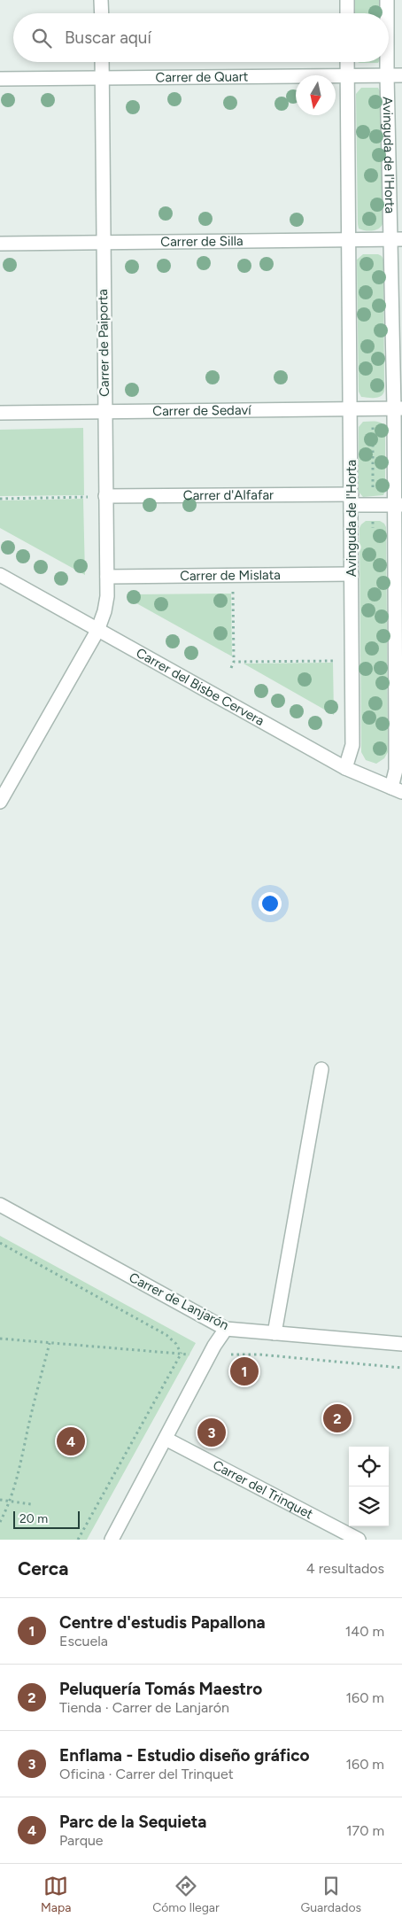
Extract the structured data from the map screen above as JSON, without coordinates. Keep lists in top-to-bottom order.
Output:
{
  "streets": {
    "street": [
      "Carrer de Quart",
      "Avinguda de l'Horta",
      "Carrer de Silla",
      "Carrer de Paiporta",
      "Carrer de Sedaví",
      "Carrer d'Alfafar",
      "Carrer de Mislata",
      "Carrer del Bisbe Cervera",
      "Carrer de Lanjarón",
      "Carrer del Trinquet"
    ]
  },
  "crossings": [
    ["Carrer de Quart", "Avinguda de l'Horta"],
    ["Carrer de Quart", "Carrer de Paiporta"],
    ["Avinguda de l'Horta", "Carrer de Silla"],
    ["Avinguda de l'Horta", "Carrer de Sedaví"],
    ["Avinguda de l'Horta", "Carrer d'Alfafar"],
    ["Avinguda de l'Horta", "Carrer de Mislata"],
    ["Avinguda de l'Horta", "Carrer del Bisbe Cervera"],
    ["Carrer de Silla", "Carrer de Paiporta"],
    ["Carrer de Paiporta", "Carrer de Sedaví"],
    ["Carrer de Paiporta", "Carrer d'Alfafar"],
    ["Carrer de Paiporta", "Carrer de Mislata"],
    ["Carrer de Paiporta", "Carrer del Bisbe Cervera"]
  ],
  "scale_bar": "20 m",
  "north": "bottom",
  "page": {
    "search": "Buscar aquí",
    "pins": [
      "1",
      "2",
      "3",
      "4"
    ],
    "scale": "20 m",
    "heading": ["Cerca", "4 resultados"],
    "list": [
      {
        "mark": "1",
        "name": "Centre d'estudis Papallona",
        "note": "Escuela",
        "value": "140 m"
      },
      {
        "mark": "2",
        "name": "Peluquería Tomás Maestro",
        "note": "Tienda · Carrer de Lanjarón",
        "value": "160 m"
      },
      {
        "mark": "3",
        "name": "Enflama - Estudio diseño gráfico",
        "note": "Oficina · Carrer del Trinquet",
        "value": "160 m"
      },
      {
        "mark": "4",
        "name": "Parc de la Sequieta",
        "note": "Parque",
        "value": "170 m"
      }
    ],
    "nav": ["Mapa", "Cómo llegar", "Guardados"]
  }
}
